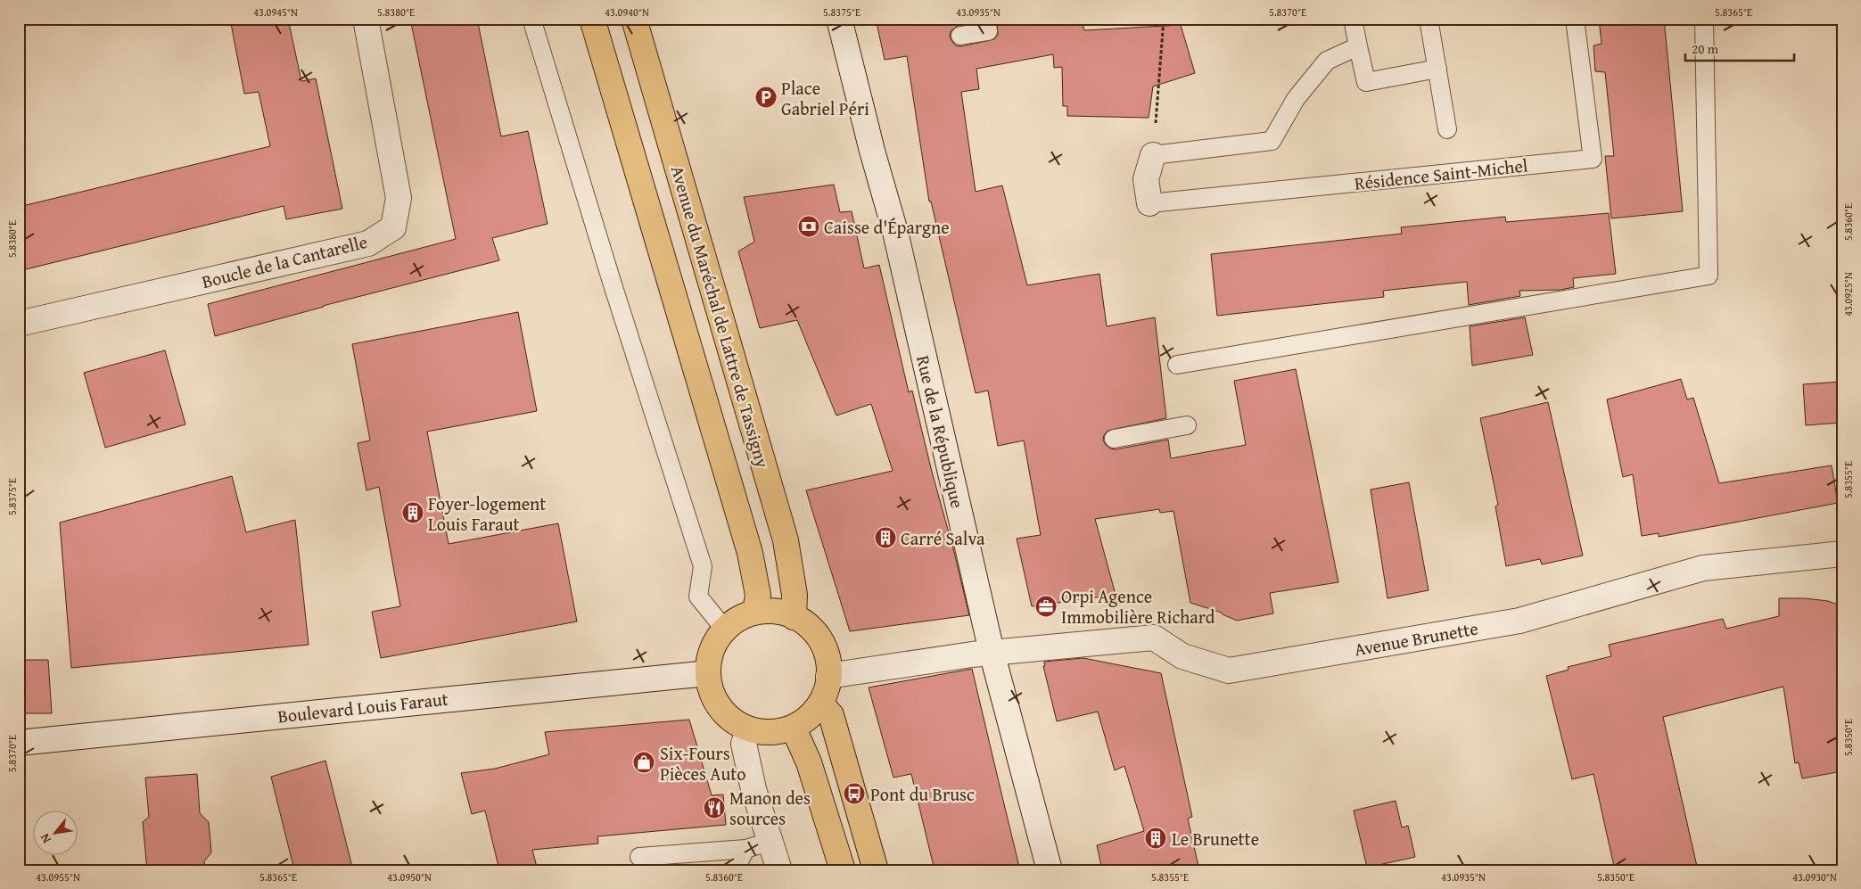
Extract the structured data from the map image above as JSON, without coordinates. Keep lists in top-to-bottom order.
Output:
{
  "streets": {
    "main road": ["Avenue du Maréchal de Lattre de Tassigny"],
    "street": [
      "Boucle de la Cantarelle",
      "Rue de la République",
      "Avenue Brunette",
      "Boulevard Louis Faraut"
    ],
    "lane": ["Résidence Saint-Michel"]
  },
  "crossings": [
    ["Avenue du Maréchal de Lattre de Tassigny", "Avenue Brunette"],
    ["Avenue du Maréchal de Lattre de Tassigny", "Boulevard Louis Faraut"],
    ["Rue de la République", "Avenue Brunette"],
    ["Avenue Brunette", "Boulevard Louis Faraut"]
  ],
  "places": {
    "parking": ["Place Gabriel Péri"],
    "bank": ["Caisse d'Épargne"],
    "building": ["Foyer-logement Louis Faraut", "Carré Salva", "Le Brunette"],
    "office": ["Orpi Agence Immobilière Richard"],
    "shop": ["Six-Fours Pièces Auto"],
    "bus stop": ["Pont du Brusc"],
    "restaurant": ["Manon des sources"]
  },
  "scale_bar": "20 m",
  "north": "bottom left",
  "coordinates": [
    "43.0945°N",
    "5.8380°E",
    "43.0940°N",
    "5.8375°E",
    "43.0935°N",
    "5.8370°E",
    "5.8365°E",
    "5.8360°E",
    "43.0925°N",
    "5.8355°E",
    "5.8350°E",
    "43.0955°N",
    "43.0950°N",
    "43.0930°N"
  ]
}
